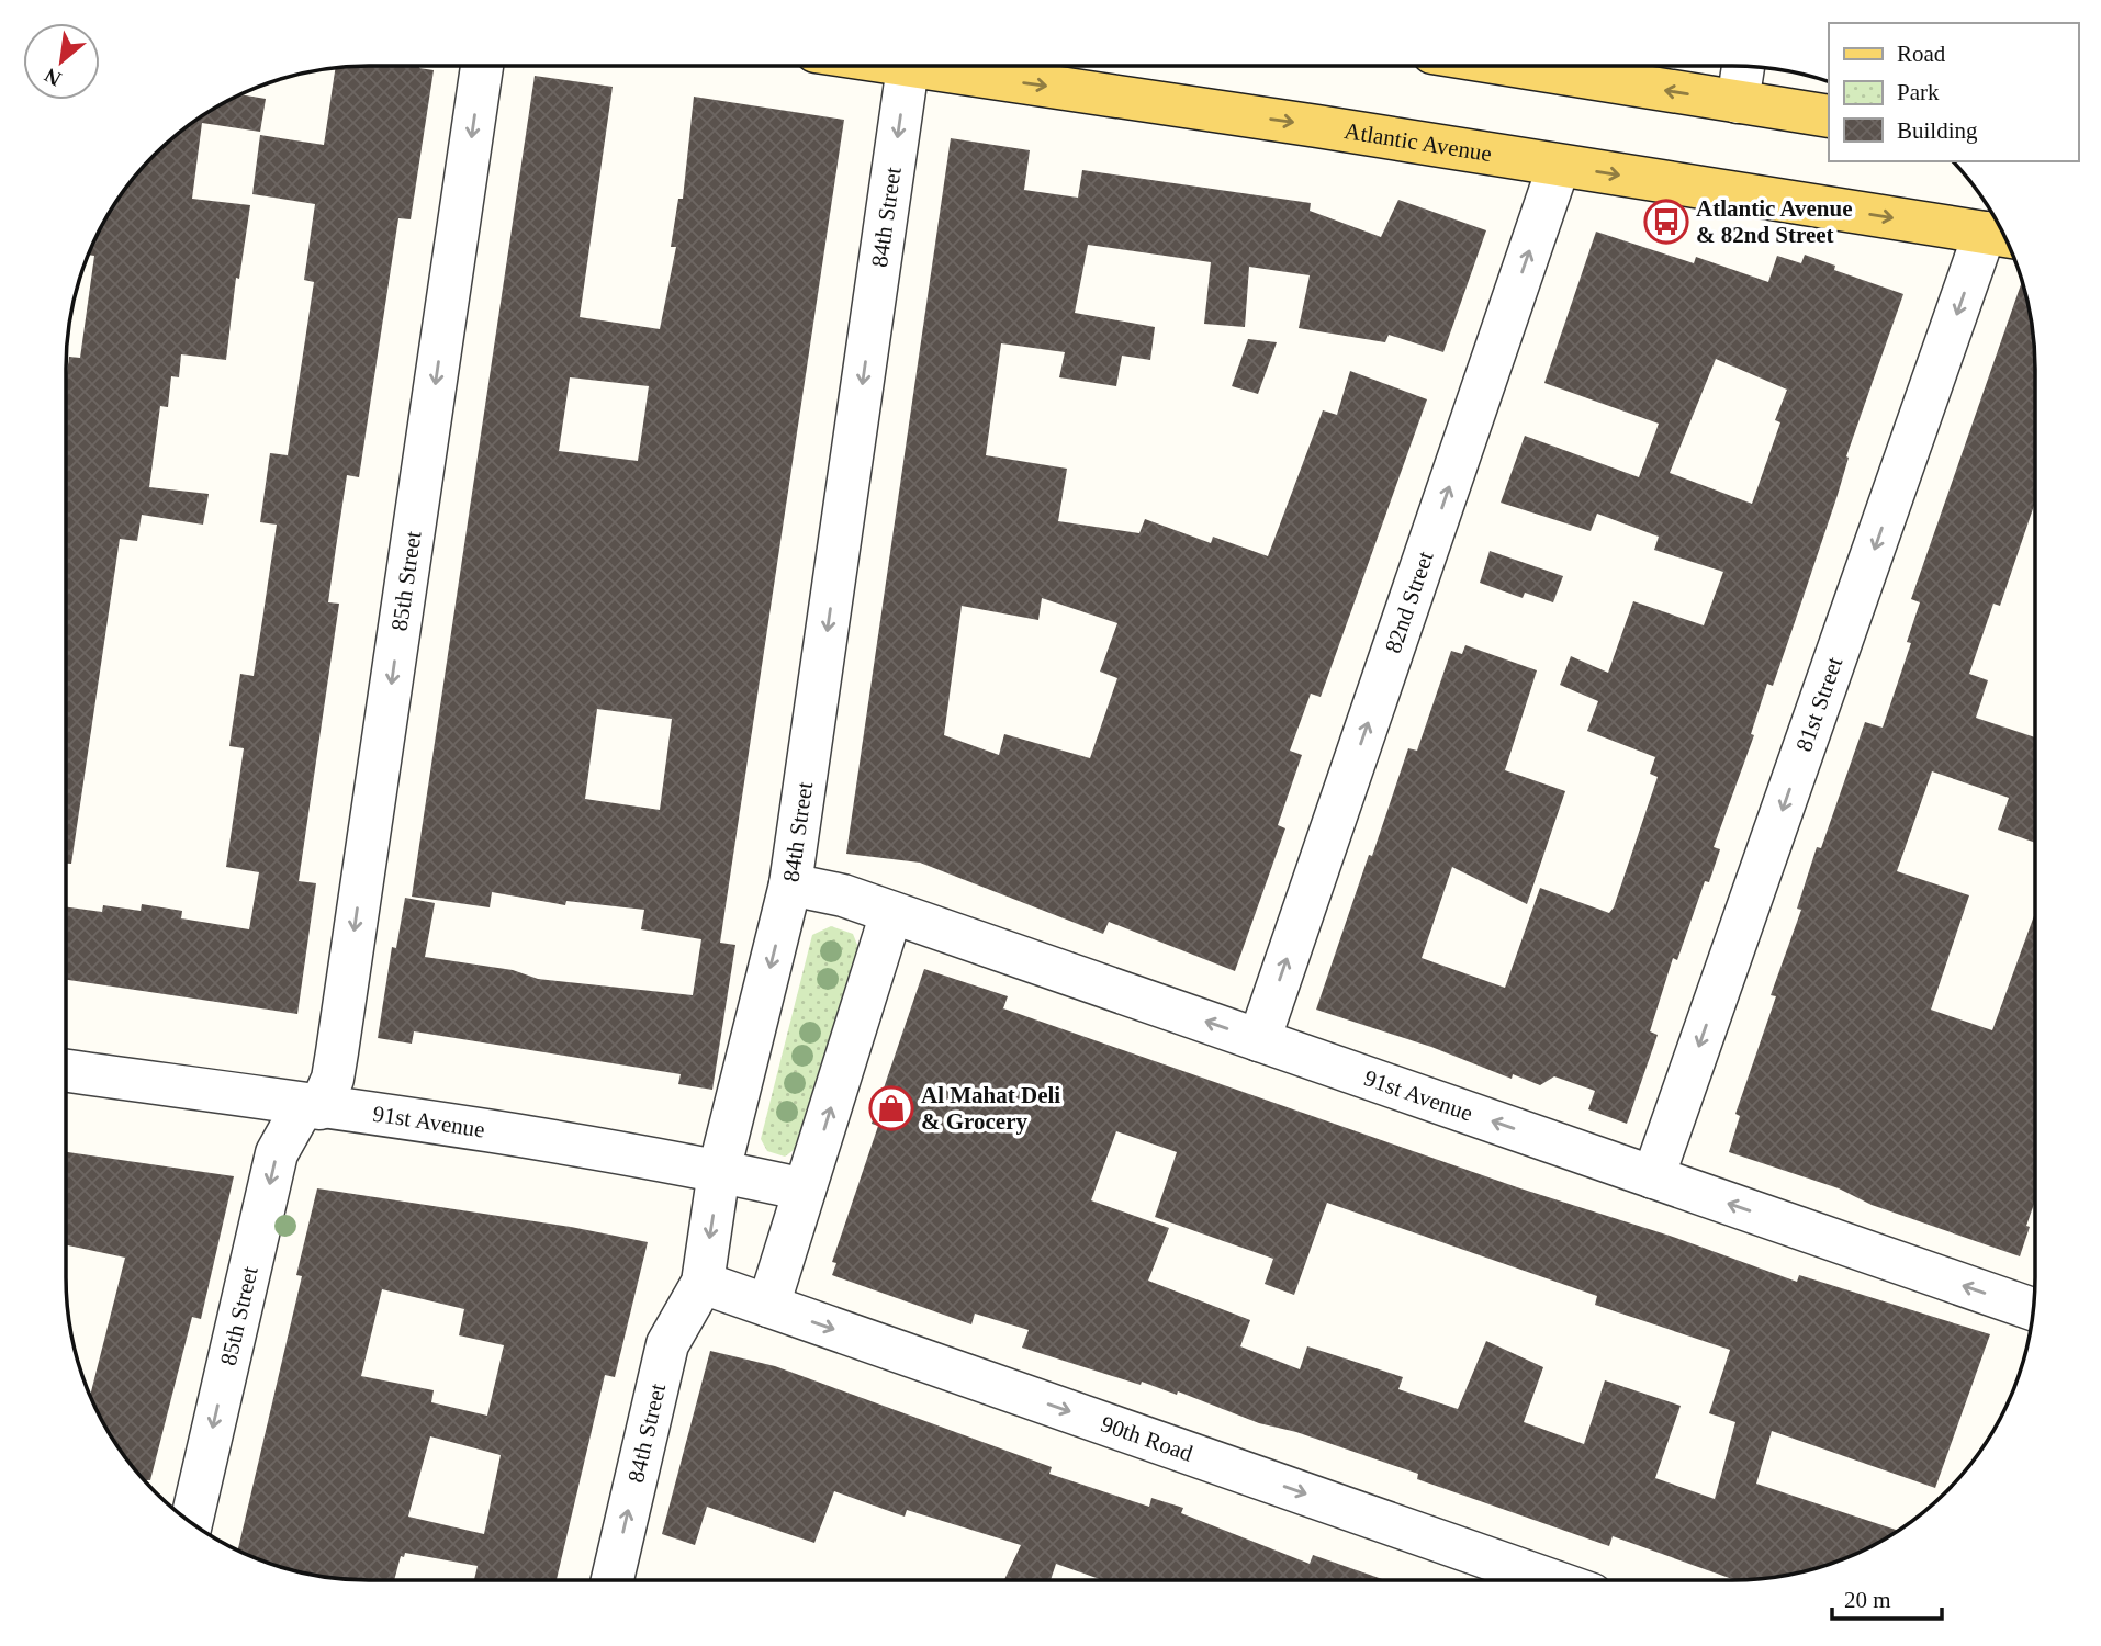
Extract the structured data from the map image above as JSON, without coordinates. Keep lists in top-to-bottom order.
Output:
{
  "streets": {
    "main road": ["Atlantic Avenue"],
    "street": [
      "84th Street",
      "85th Street",
      "82nd Street",
      "81st Street",
      "91st Avenue",
      "90th Road"
    ]
  },
  "crossings": [
    ["Atlantic Avenue", "82nd Street"],
    ["Atlantic Avenue", "81st Street"],
    ["84th Street", "91st Avenue"],
    ["84th Street", "90th Road"],
    ["85th Street", "91st Avenue"],
    ["82nd Street", "91st Avenue"],
    ["81st Street", "91st Avenue"]
  ],
  "one_way": [
    "Atlantic Avenue",
    "85th Street",
    "82nd Street",
    "81st Street",
    "91st Avenue",
    "90th Road"
  ],
  "places": {
    "bus stop": ["Atlantic Avenue & 82nd Street"],
    "shop": ["Al Mahat Deli & Grocery"]
  },
  "legend": ["Road", "Park", "Building"],
  "scale_bar": "20 m",
  "north": "bottom left"
}
